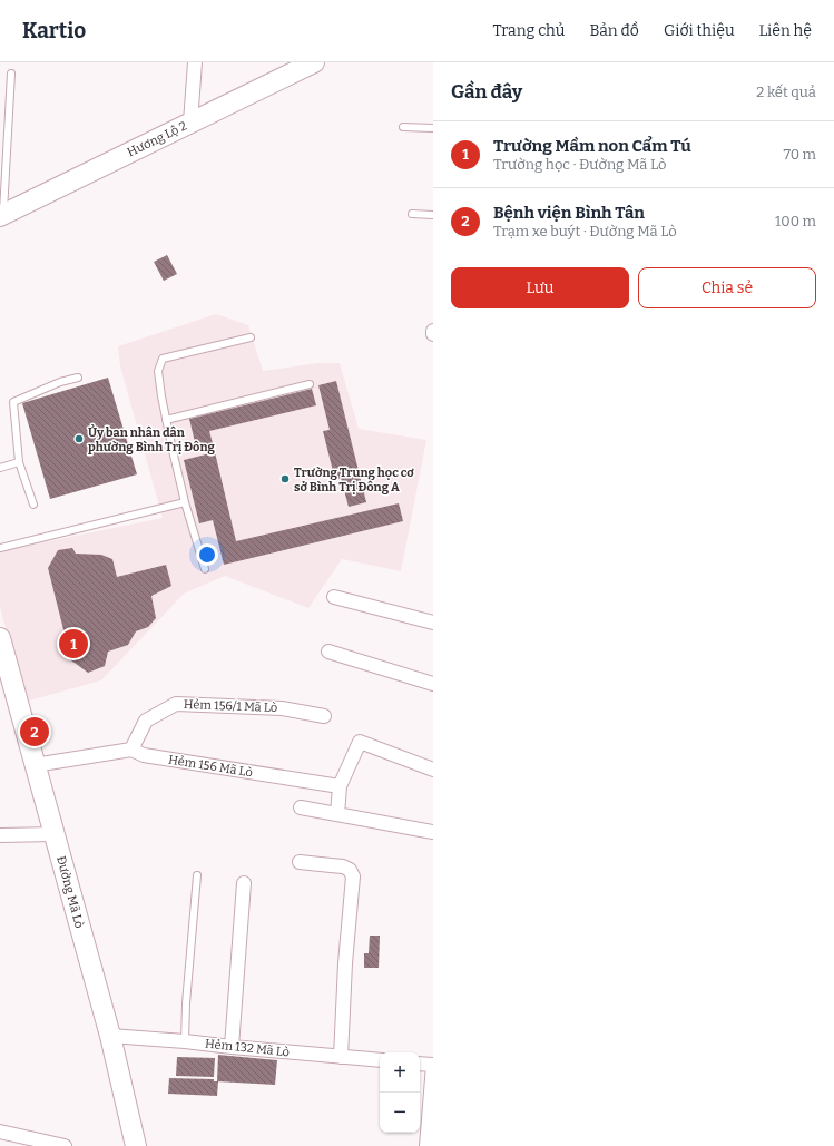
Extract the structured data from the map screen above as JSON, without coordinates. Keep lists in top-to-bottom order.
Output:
{
  "streets": {
    "main road": ["Hương Lộ 2", "Đường Mã Lò"],
    "street": ["Hẻm 156/1 Mã Lò", "Hẻm 156 Mã Lò", "Hẻm 132 Mã Lò"]
  },
  "crossings": [
    ["Hẻm 156/1 Mã Lò", "Hẻm 156 Mã Lò"],
    ["Đường Mã Lò", "Hẻm 132 Mã Lò"]
  ],
  "places": ["Ủy ban nhân dân phường Bình Trị Đông", "Trường Trung học cơ sở Bình Trị Đông A"],
  "page": {
    "header": "Kartio",
    "nav": [
      "Trang chủ",
      "Bản đồ",
      "Giới thiệu",
      "Liên hệ"
    ],
    "heading": ["Gần đây", "2 kết quả"],
    "list": [
      {
        "mark": "1",
        "name": "Trường Mầm non Cẩm Tú",
        "note": "Trường học · Đường Mã Lò",
        "value": "70 m"
      },
      {
        "mark": "2",
        "name": "Bệnh viện Bình Tân",
        "note": "Trạm xe buýt · Đường Mã Lò",
        "value": "100 m"
      }
    ],
    "buttons": ["Lưu", "Chia sẻ"],
    "pins": ["1", "2"],
    "map_buttons": ["+", "−"]
  }
}
